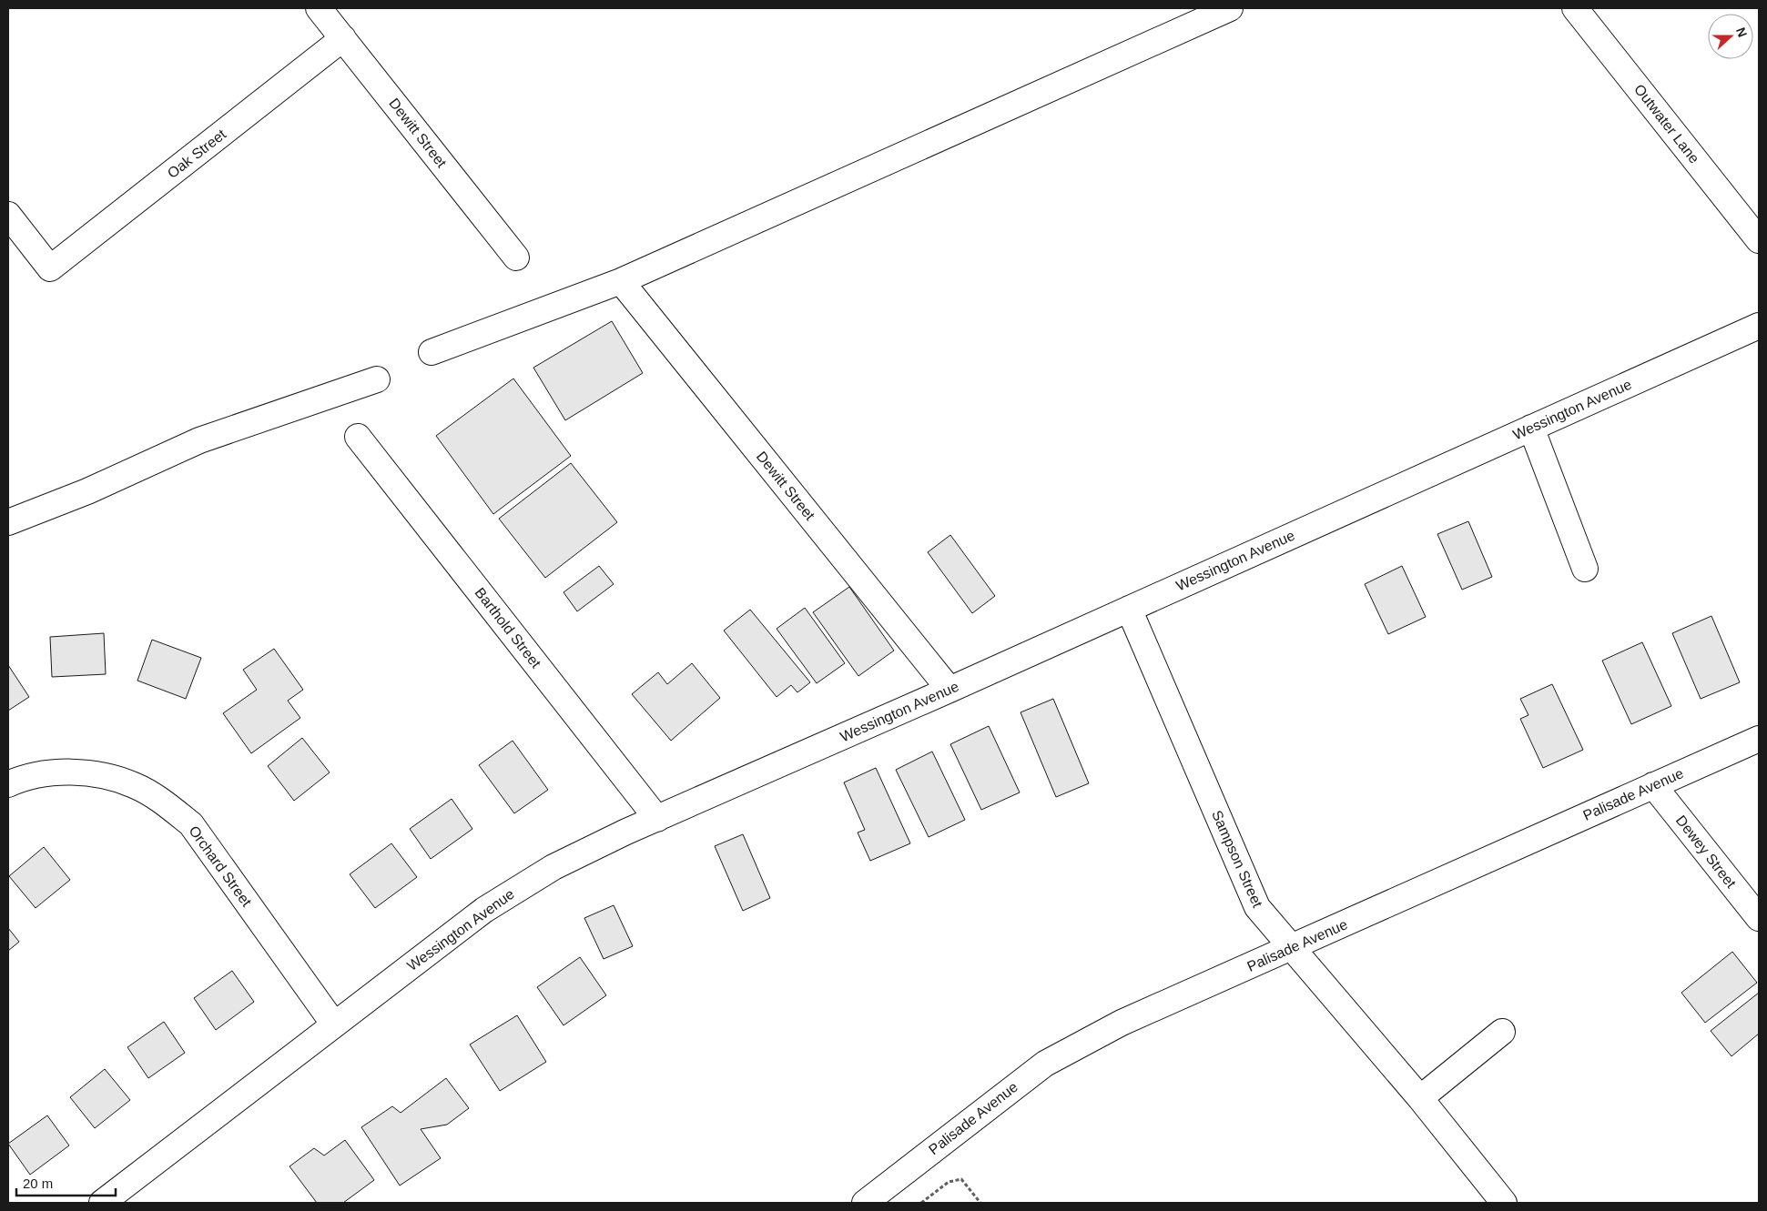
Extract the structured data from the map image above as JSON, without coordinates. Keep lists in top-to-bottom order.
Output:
{
  "streets": {
    "street": [
      "Outwater Lane",
      "Dewitt Street",
      "Oak Street",
      "Wessington Avenue",
      "Barthold Street",
      "Palisade Avenue",
      "Dewey Street",
      "Sampson Street",
      "Orchard Street"
    ]
  },
  "crossings": [
    ["Dewitt Street", "Oak Street"],
    ["Dewitt Street", "Wessington Avenue"],
    ["Wessington Avenue", "Barthold Street"],
    ["Wessington Avenue", "Sampson Street"],
    ["Wessington Avenue", "Orchard Street"],
    ["Palisade Avenue", "Dewey Street"],
    ["Palisade Avenue", "Sampson Street"]
  ],
  "scale_bar": "20 m",
  "north": "right"
}
